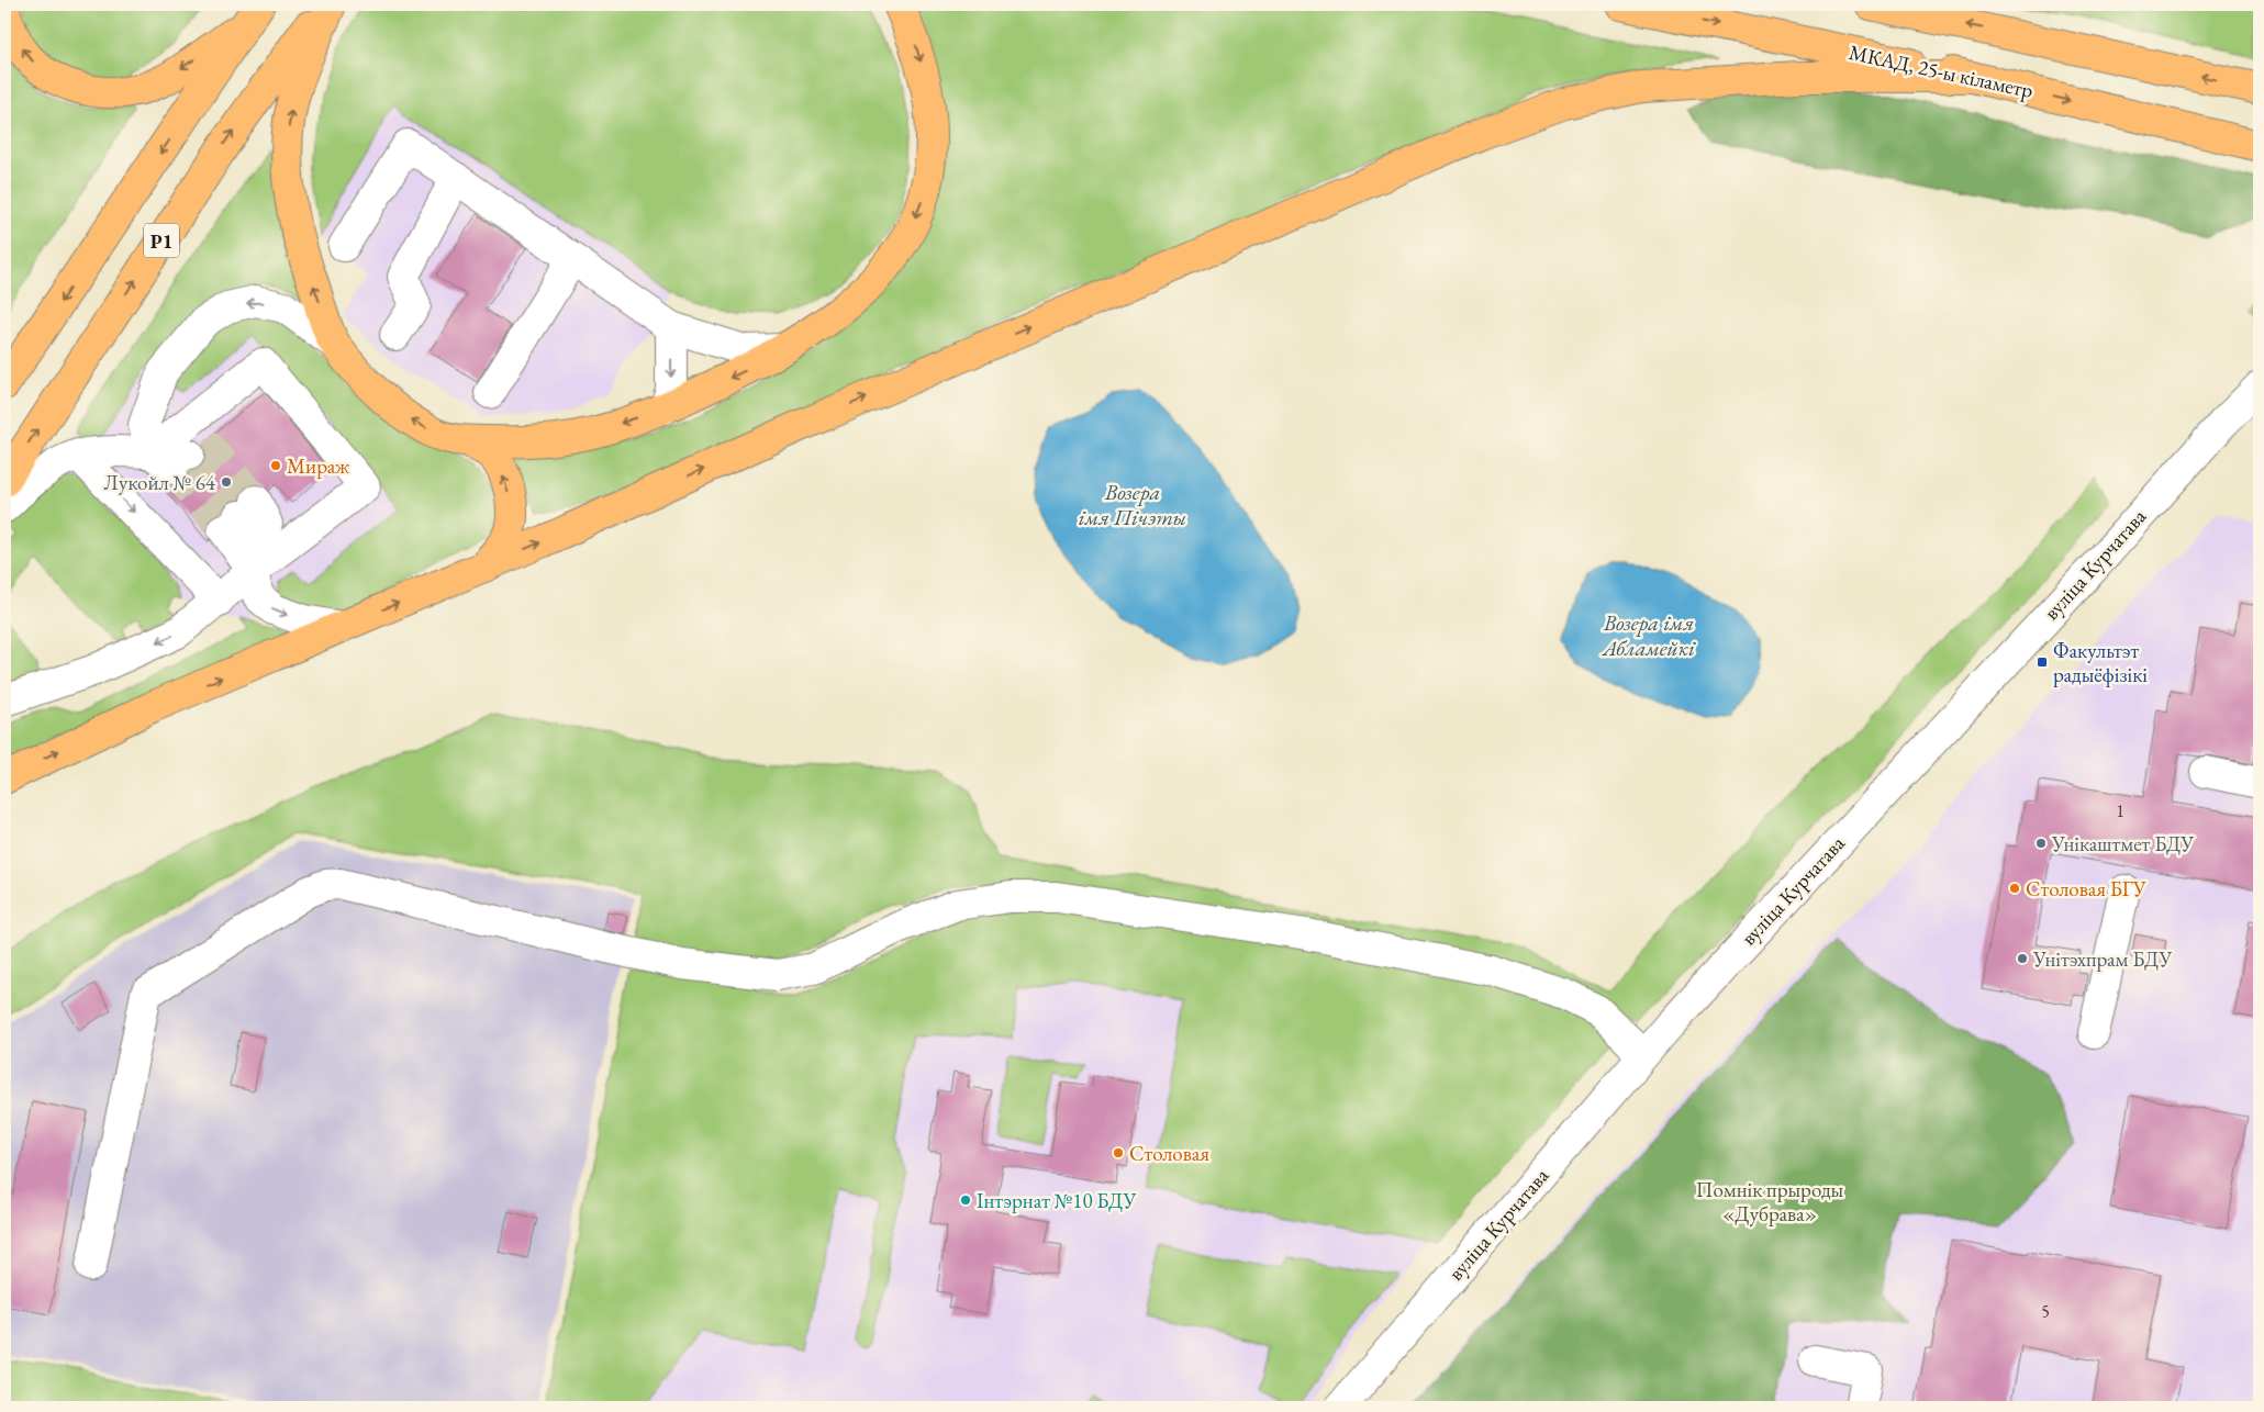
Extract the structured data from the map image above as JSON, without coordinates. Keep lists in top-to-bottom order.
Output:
{
  "streets": {
    "highway": ["МКАД, 25-ы кіламетр", "Р1"],
    "street": ["вуліца Курчатава"]
  },
  "water": ["Возера імя Пічэты", "Возера імя Абламейкі"],
  "parks": ["Помнік прыроды «Дубрава»"],
  "places": {
    "other": [
      "Мираж",
      "Лукойл № 64",
      "Унікаштмет БДУ",
      "Столовая БГУ",
      "Унітэхпрам БДУ",
      "Столовая",
      "Інтэрнат №10 БДУ"
    ],
    "transit": ["Факультэт радыёфізікі"]
  },
  "house_numbers": ["1", "5"]
}
